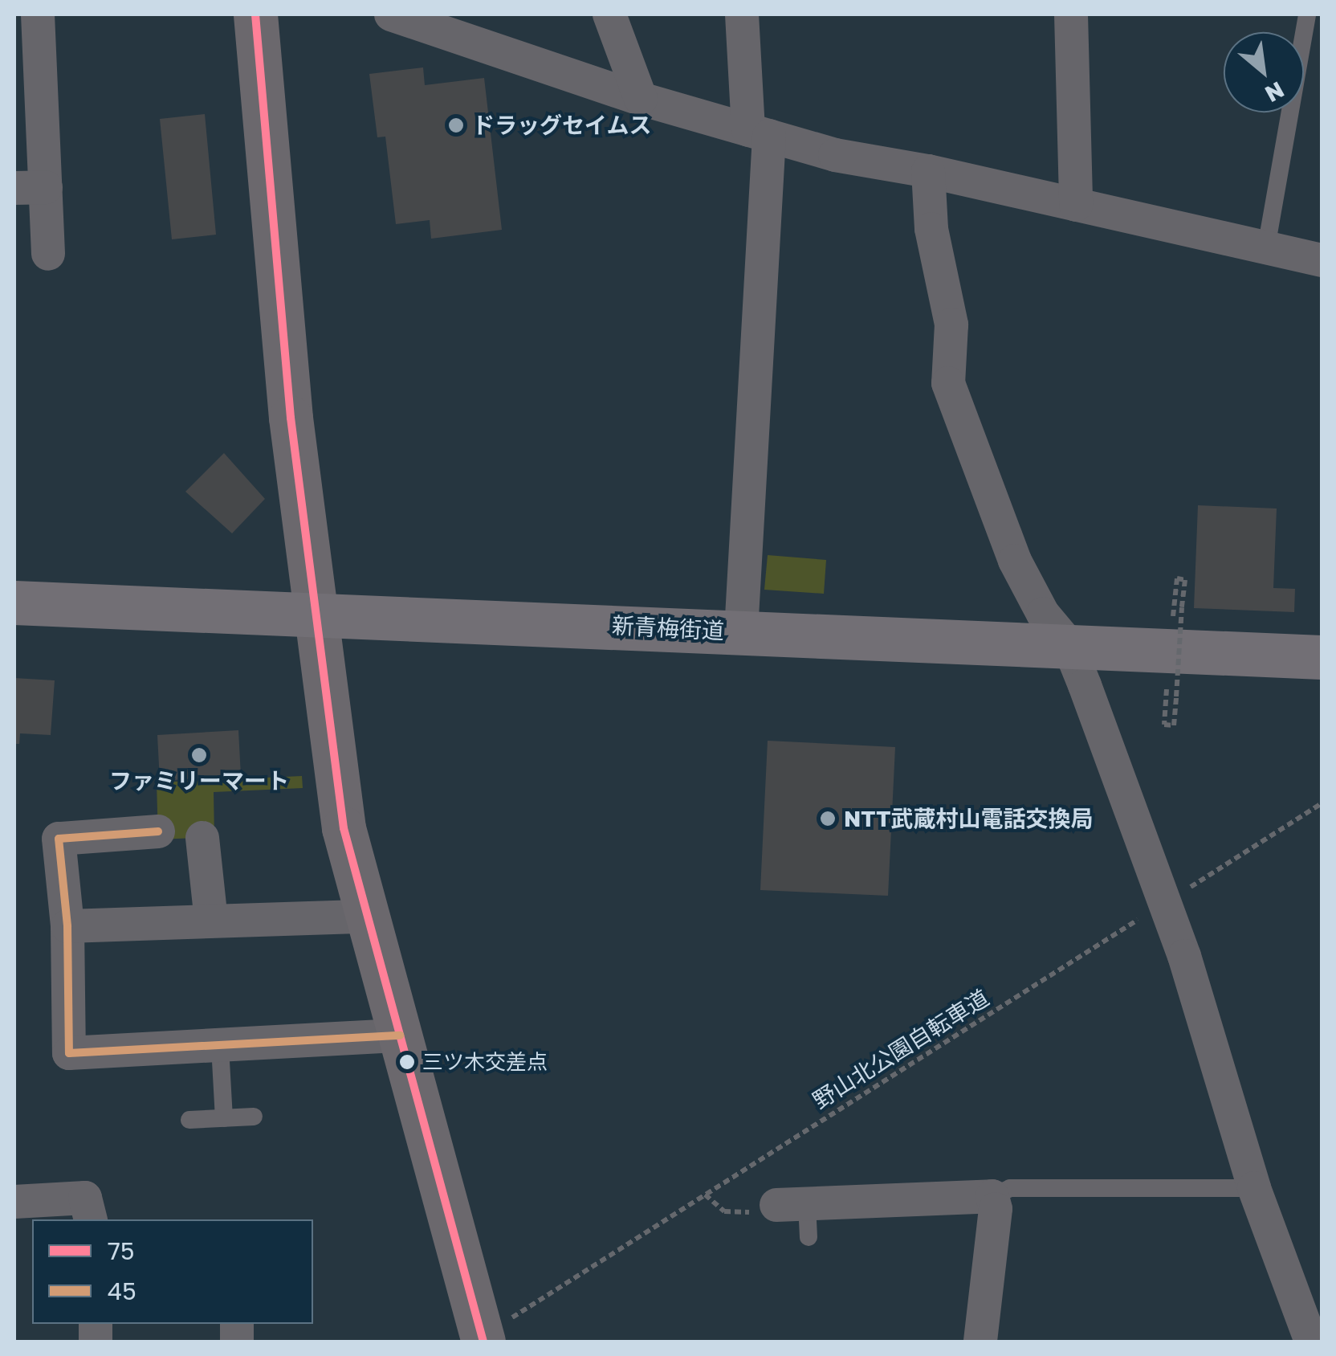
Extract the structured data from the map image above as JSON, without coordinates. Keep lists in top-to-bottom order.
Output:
{
  "streets": {
    "main road": ["新青梅街道"],
    "path": ["野山北公園自転車道"]
  },
  "places": [
    "ドラッグセイムス",
    "ファミリーマート",
    "NTT武蔵村山電話交換局",
    "三ツ木交差点"
  ],
  "lines": ["transit line 75", "transit line 45"],
  "legend": ["75", "45"],
  "north": "bottom right"
}
